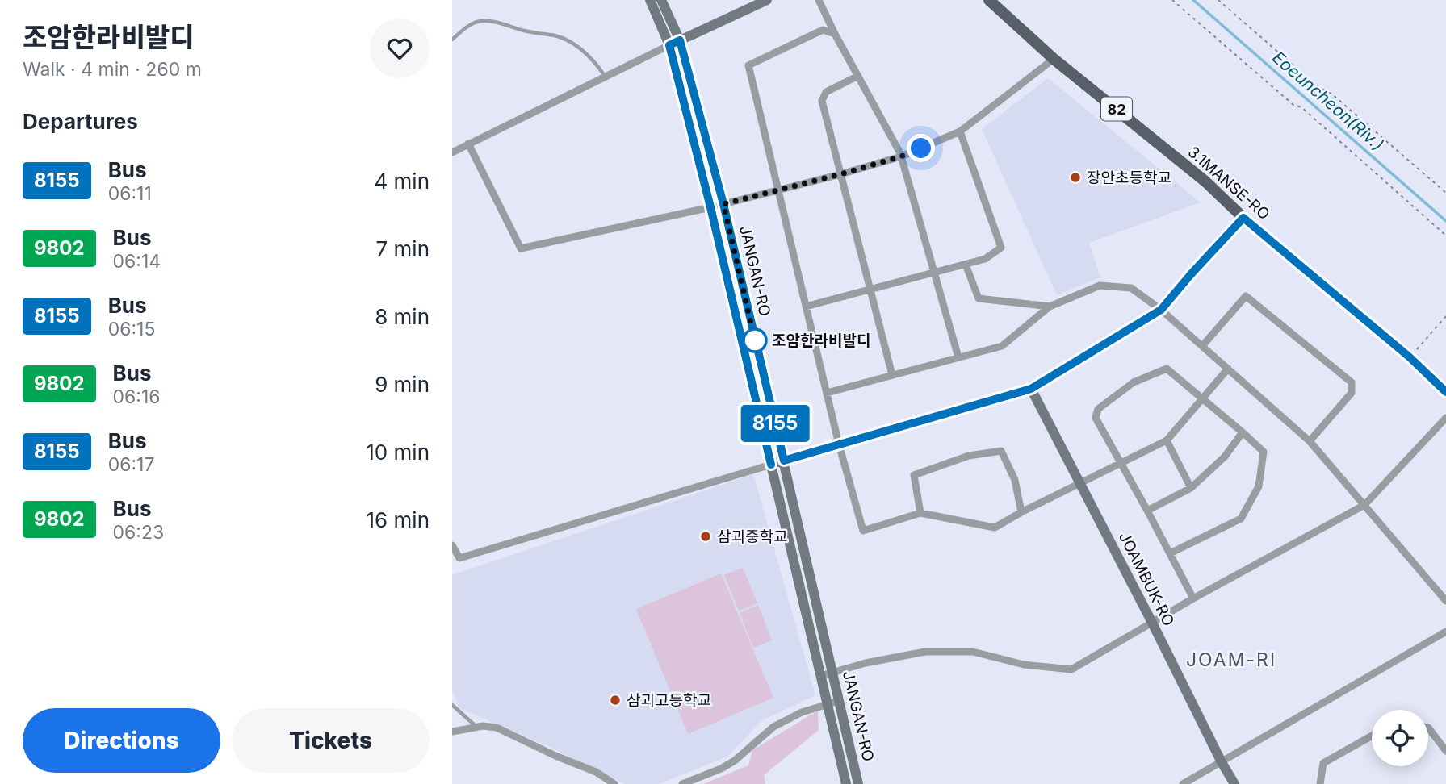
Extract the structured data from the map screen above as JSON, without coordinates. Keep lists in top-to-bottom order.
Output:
{
  "streets": {
    "main road": ["82", "3.1MANSE-RO"],
    "street": ["JANGAN-RO", "JOAMBUK-RO"]
  },
  "districts": ["JOAM-RI"],
  "water": ["Eoeuncheon(Riv.)"],
  "places": [
    "장안초등학교",
    "조암한라비발디",
    "삼괴중학교",
    "삼괴고등학교"
  ],
  "lines": ["bus line 8155"],
  "page": {
    "heading": [
      ["조암한라비발디", "Walk · 4 min · 260 m"],
      "Departures"
    ],
    "on_map": "8155",
    "list": [
      {
        "mark": "8155",
        "name": "Bus",
        "note": "06:11",
        "value": "4 min"
      },
      {
        "mark": "9802",
        "name": "Bus",
        "note": "06:14",
        "value": "7 min"
      },
      {
        "mark": "8155",
        "name": "Bus",
        "note": "06:15",
        "value": "8 min"
      },
      {
        "mark": "9802",
        "name": "Bus",
        "note": "06:16",
        "value": "9 min"
      },
      {
        "mark": "8155",
        "name": "Bus",
        "note": "06:17",
        "value": "10 min"
      },
      {
        "mark": "9802",
        "name": "Bus",
        "note": "06:23",
        "value": "16 min"
      }
    ],
    "buttons": ["Directions", "Tickets"]
  }
}
